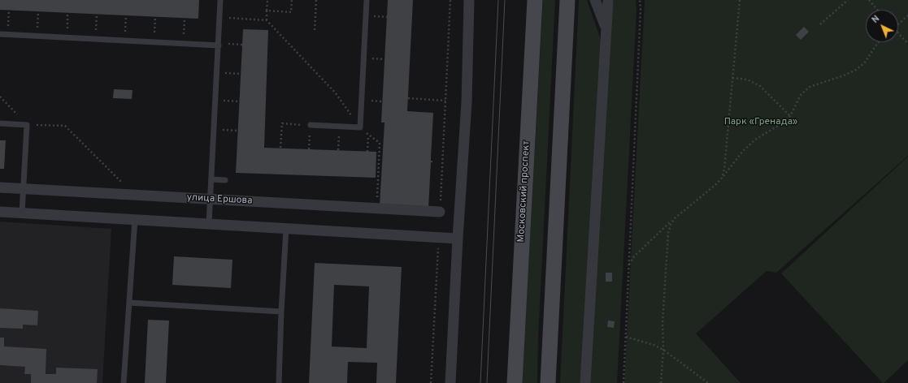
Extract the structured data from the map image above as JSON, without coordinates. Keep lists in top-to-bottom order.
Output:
{
  "streets": {
    "main road": ["Московский проспект"],
    "street": ["улица Ершова"]
  },
  "parks": ["Парк «Гренада»"],
  "north": "top left"
}
